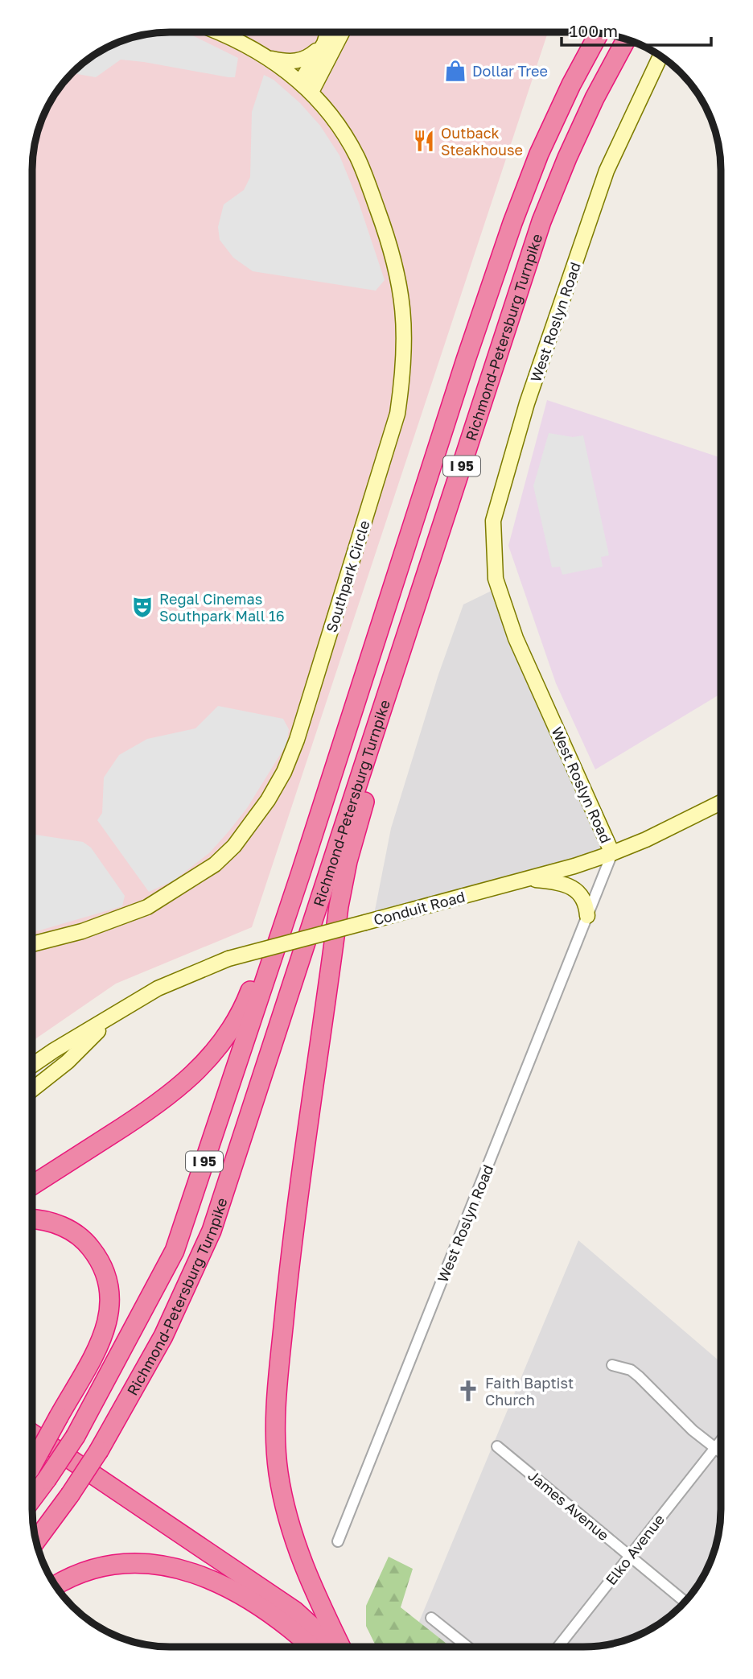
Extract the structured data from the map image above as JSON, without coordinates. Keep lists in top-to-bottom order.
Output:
{
  "streets": {
    "highway": ["Richmond-Petersburg Turnpike", "I 95"],
    "main road": ["West Roslyn Road", "Southpark Circle", "Conduit Road"],
    "street": ["James Avenue", "Elko Avenue"]
  },
  "crossings": [
    ["West Roslyn Road", "Conduit Road"],
    ["James Avenue", "Elko Avenue"]
  ],
  "places": {
    "shop": ["Dollar Tree"],
    "restaurant": ["Outback Steakhouse"],
    "theatre": ["Regal Cinemas Southpark Mall 16"],
    "church": ["Faith Baptist Church"]
  },
  "scale_bar": "100 m"
}
